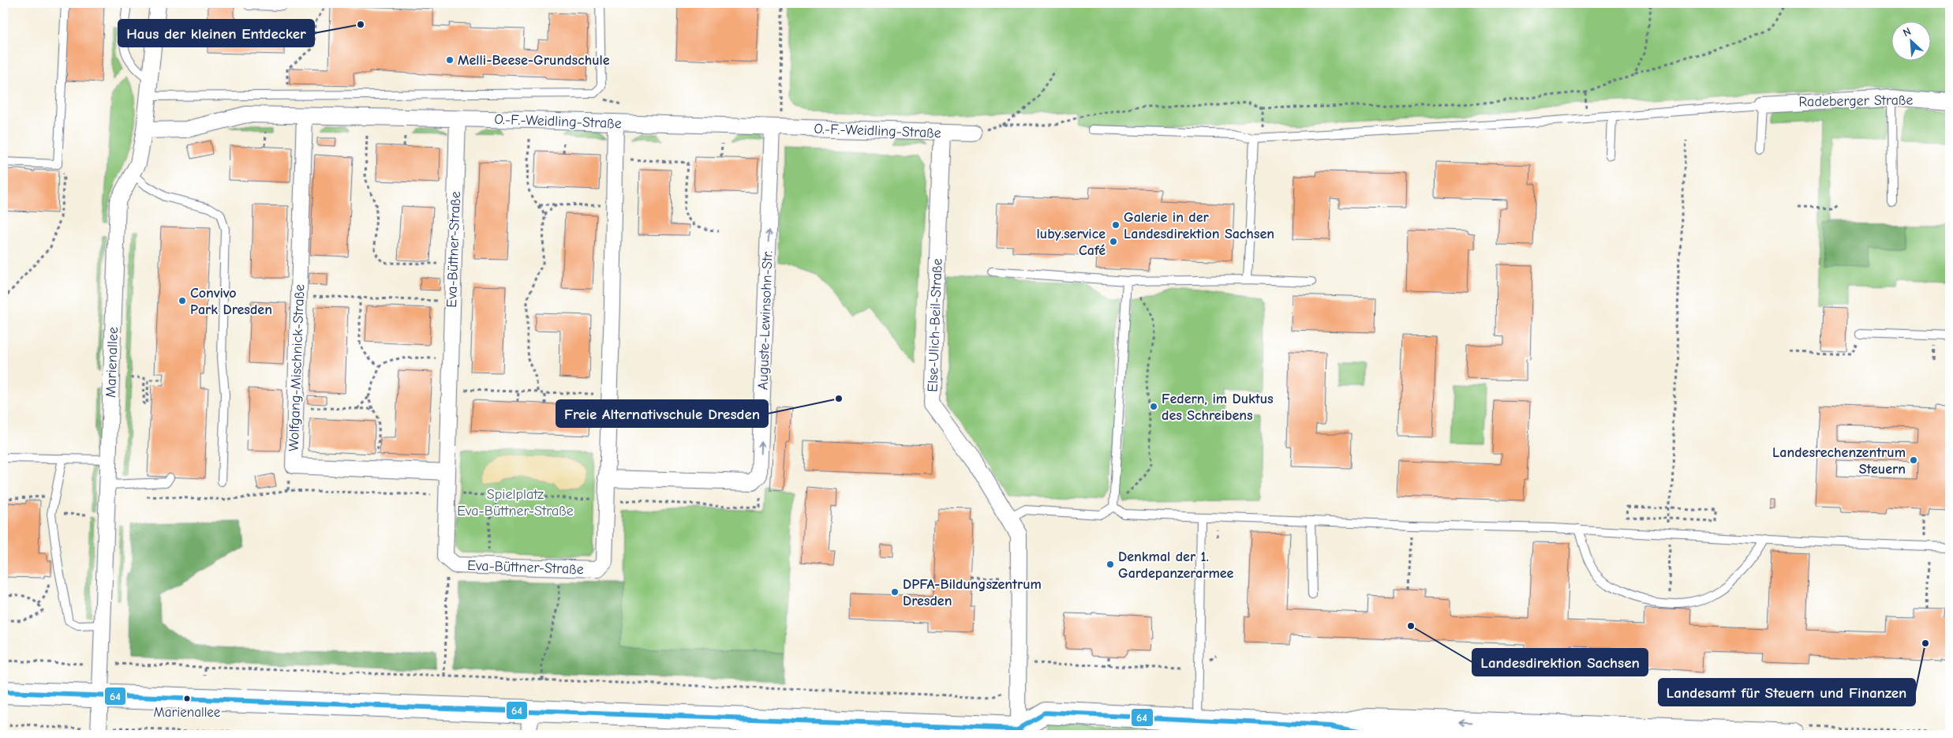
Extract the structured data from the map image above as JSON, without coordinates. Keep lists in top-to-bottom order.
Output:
{
  "streets": {
    "street": [
      "Radeberger Straße",
      "O.-F.-Weidling-Straße",
      "Eva-Büttner-Straße",
      "Auguste-Lewinsohn-Str.",
      "Else-Ulich-Beil-Straße",
      "Marienallee",
      "Wolfgang-Mischnick-Straße"
    ]
  },
  "crossings": [
    ["O.-F.-Weidling-Straße", "Eva-Büttner-Straße"],
    ["O.-F.-Weidling-Straße", "Auguste-Lewinsohn-Str."],
    ["O.-F.-Weidling-Straße", "Else-Ulich-Beil-Straße"],
    ["O.-F.-Weidling-Straße", "Marienallee"],
    ["O.-F.-Weidling-Straße", "Wolfgang-Mischnick-Straße"],
    ["Eva-Büttner-Straße", "Wolfgang-Mischnick-Straße"]
  ],
  "one_way": ["Auguste-Lewinsohn-Str."],
  "parks": ["Spielplatz Eva-Büttner-Straße"],
  "places": [
    "Haus der kleinen Entdecker",
    "Melli-Beese-Grundschule",
    "Galerie in der Landesdirektion Sachsen",
    "luby.service Café",
    "Convivo Park Dresden",
    "Freie Alternativschule Dresden",
    "Federn, im Duktus des Schreibens",
    "Landesrechenzentrum Steuern",
    "Denkmal der 1. Gardepanzerarmee",
    "DPFA-Bildungszentrum Dresden",
    "Landesdirektion Sachsen",
    "Landesamt für Steuern und Finanzen",
    "Marienallee"
  ],
  "lines": ["transit line 64"],
  "north": "top left"
}
